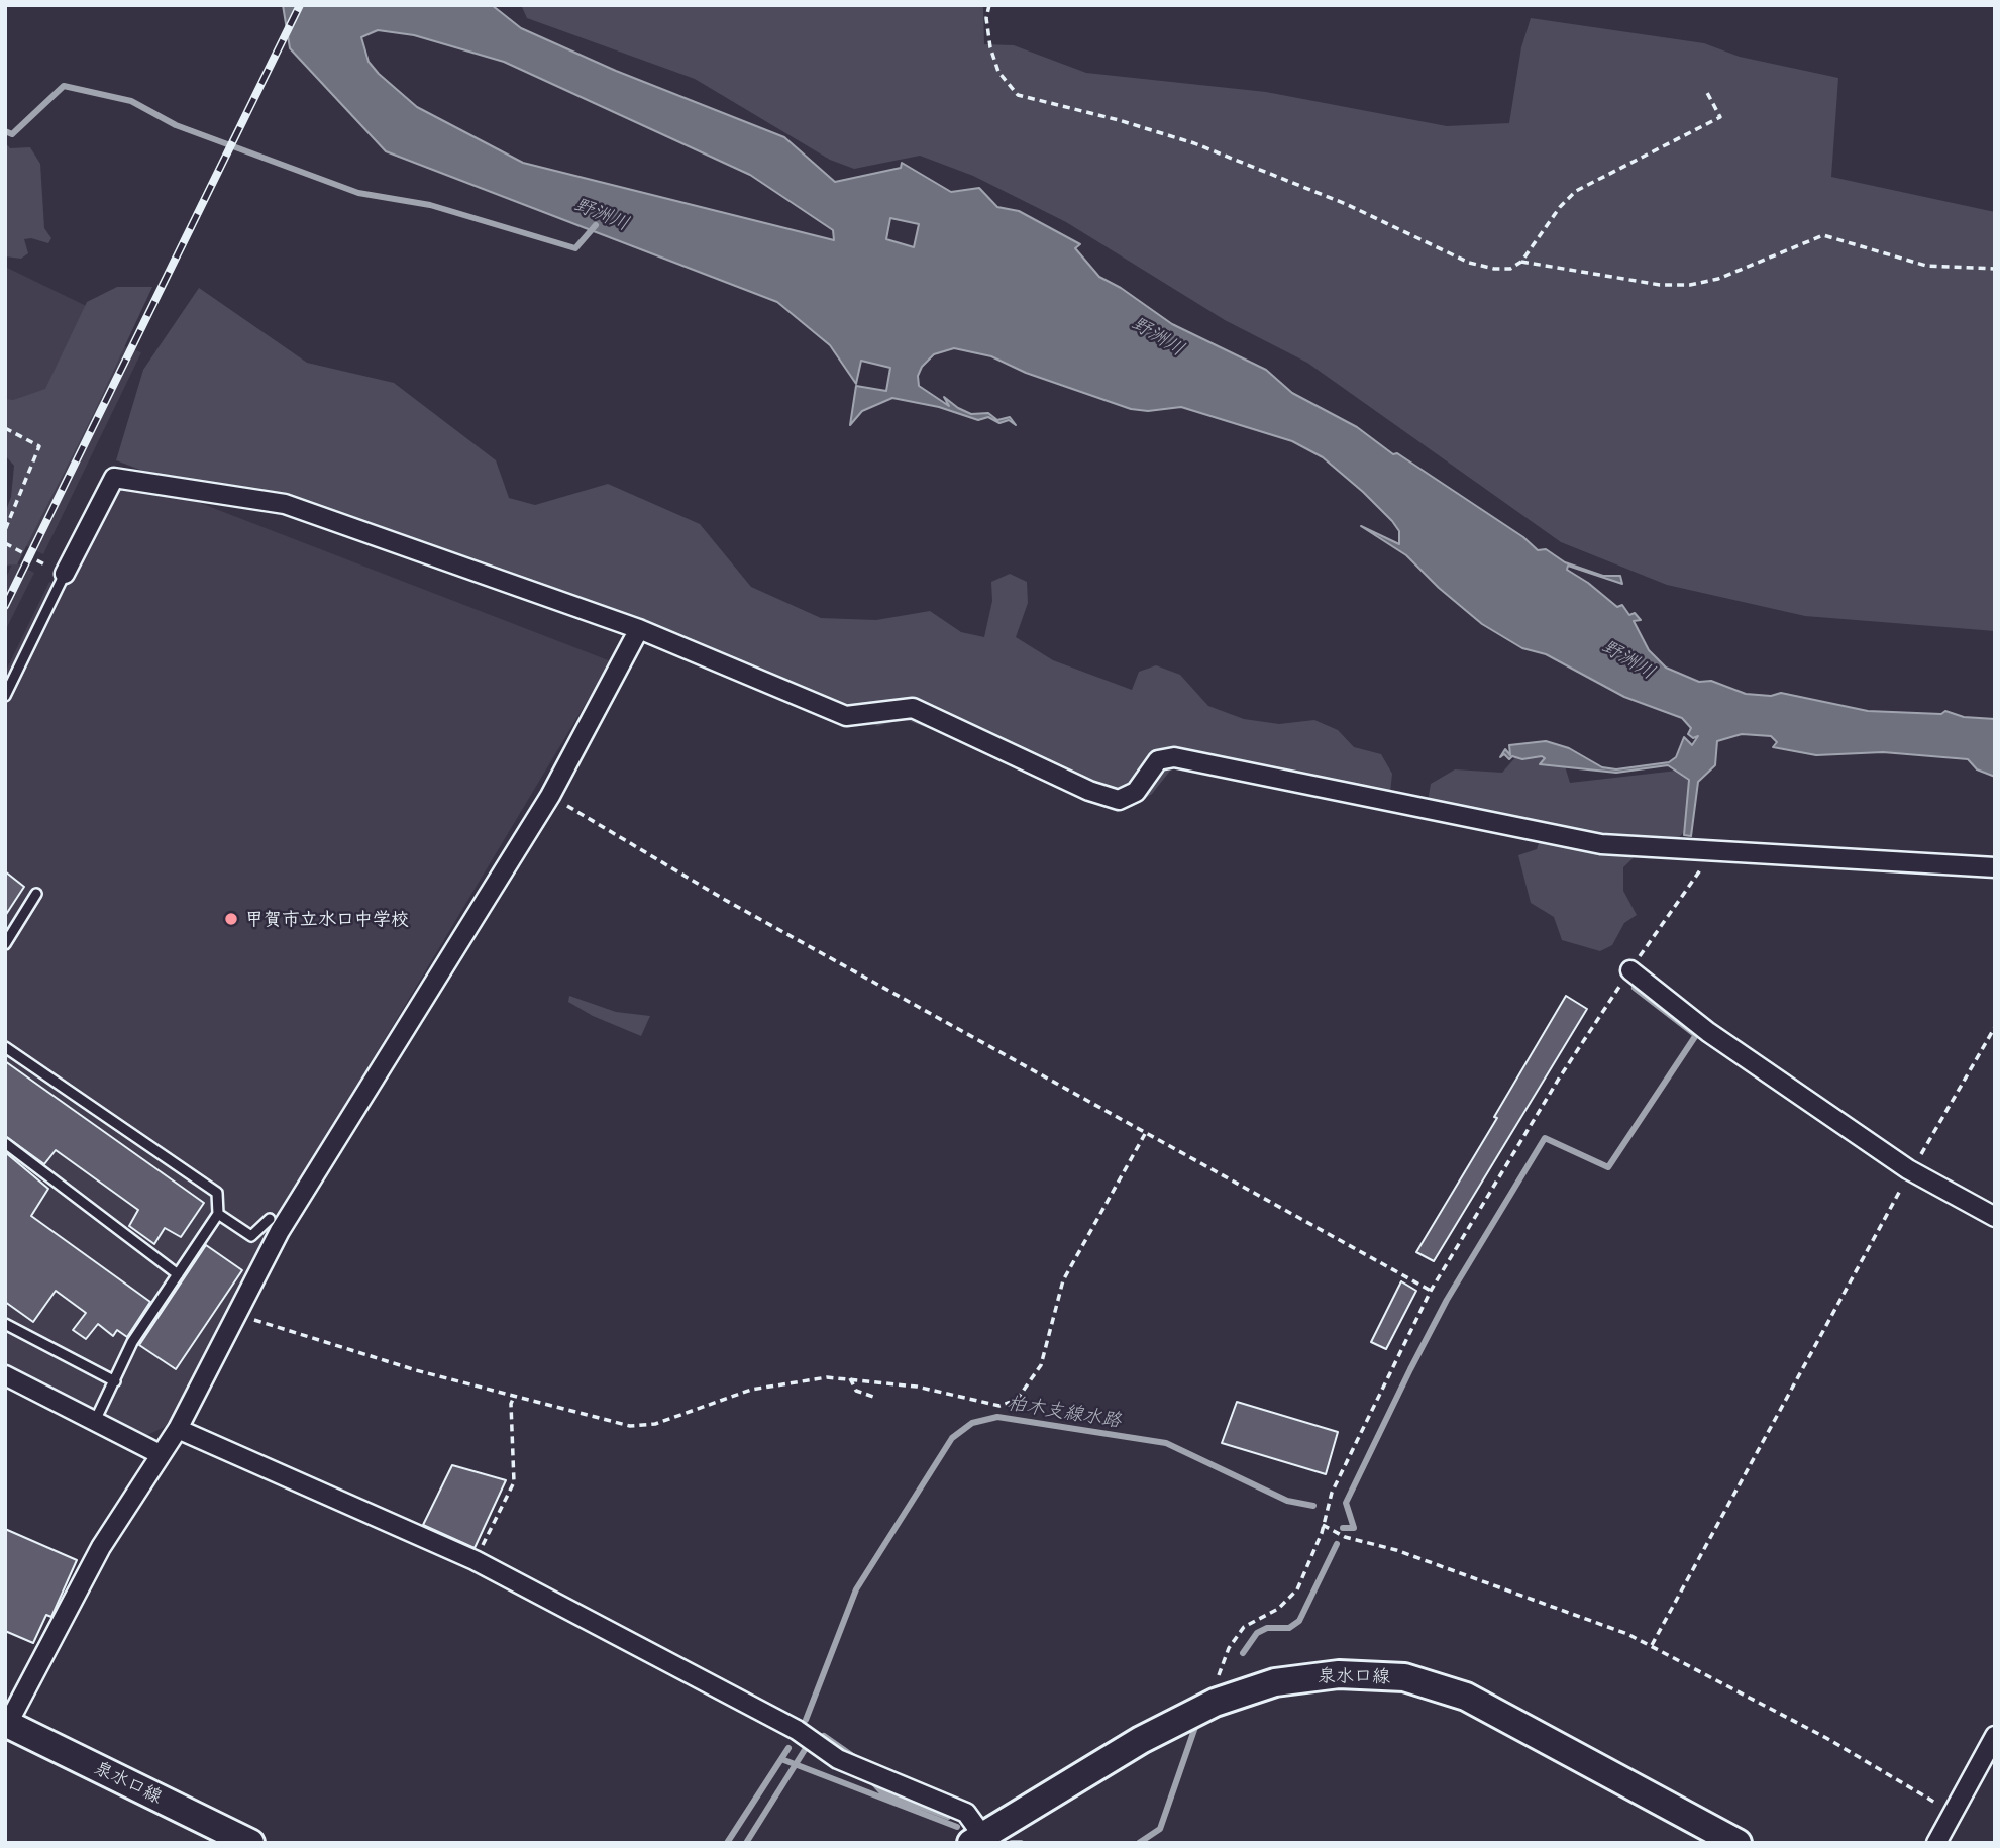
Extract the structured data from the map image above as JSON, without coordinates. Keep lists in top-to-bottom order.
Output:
{
  "streets": {
    "main road": ["泉水口線"]
  },
  "water": ["野洲川", "柏木支線水路"],
  "places": ["甲賀市立水口中学校"]
}
